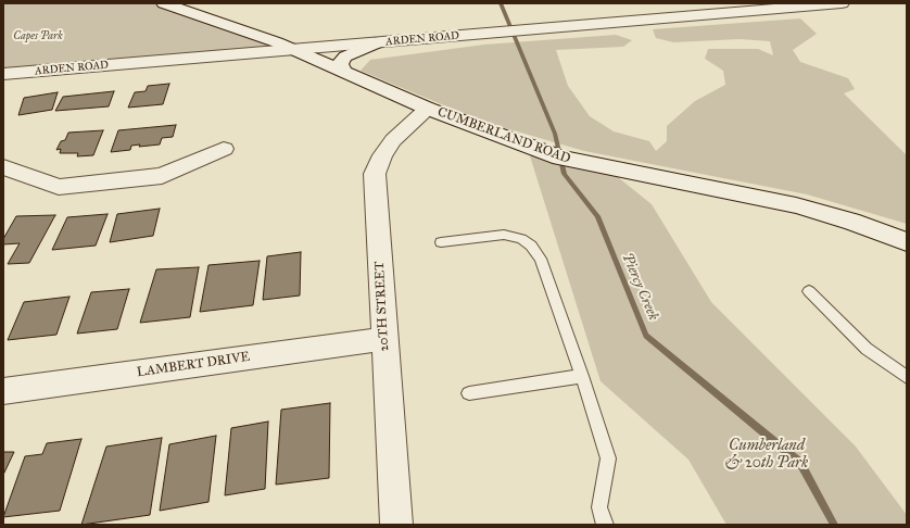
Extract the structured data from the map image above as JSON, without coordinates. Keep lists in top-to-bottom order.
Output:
{
  "streets": {
    "street": [
      "ARDEN ROAD",
      "CUMBERLAND ROAD",
      "20TH STREET",
      "LAMBERT DRIVE"
    ]
  },
  "crossings": [
    ["ARDEN ROAD", "CUMBERLAND ROAD"],
    ["CUMBERLAND ROAD", "20TH STREET"],
    ["20TH STREET", "LAMBERT DRIVE"]
  ],
  "water": ["Piercy Creek"],
  "parks": ["Capes Park", "Cumberland & 20th Park"]
}
